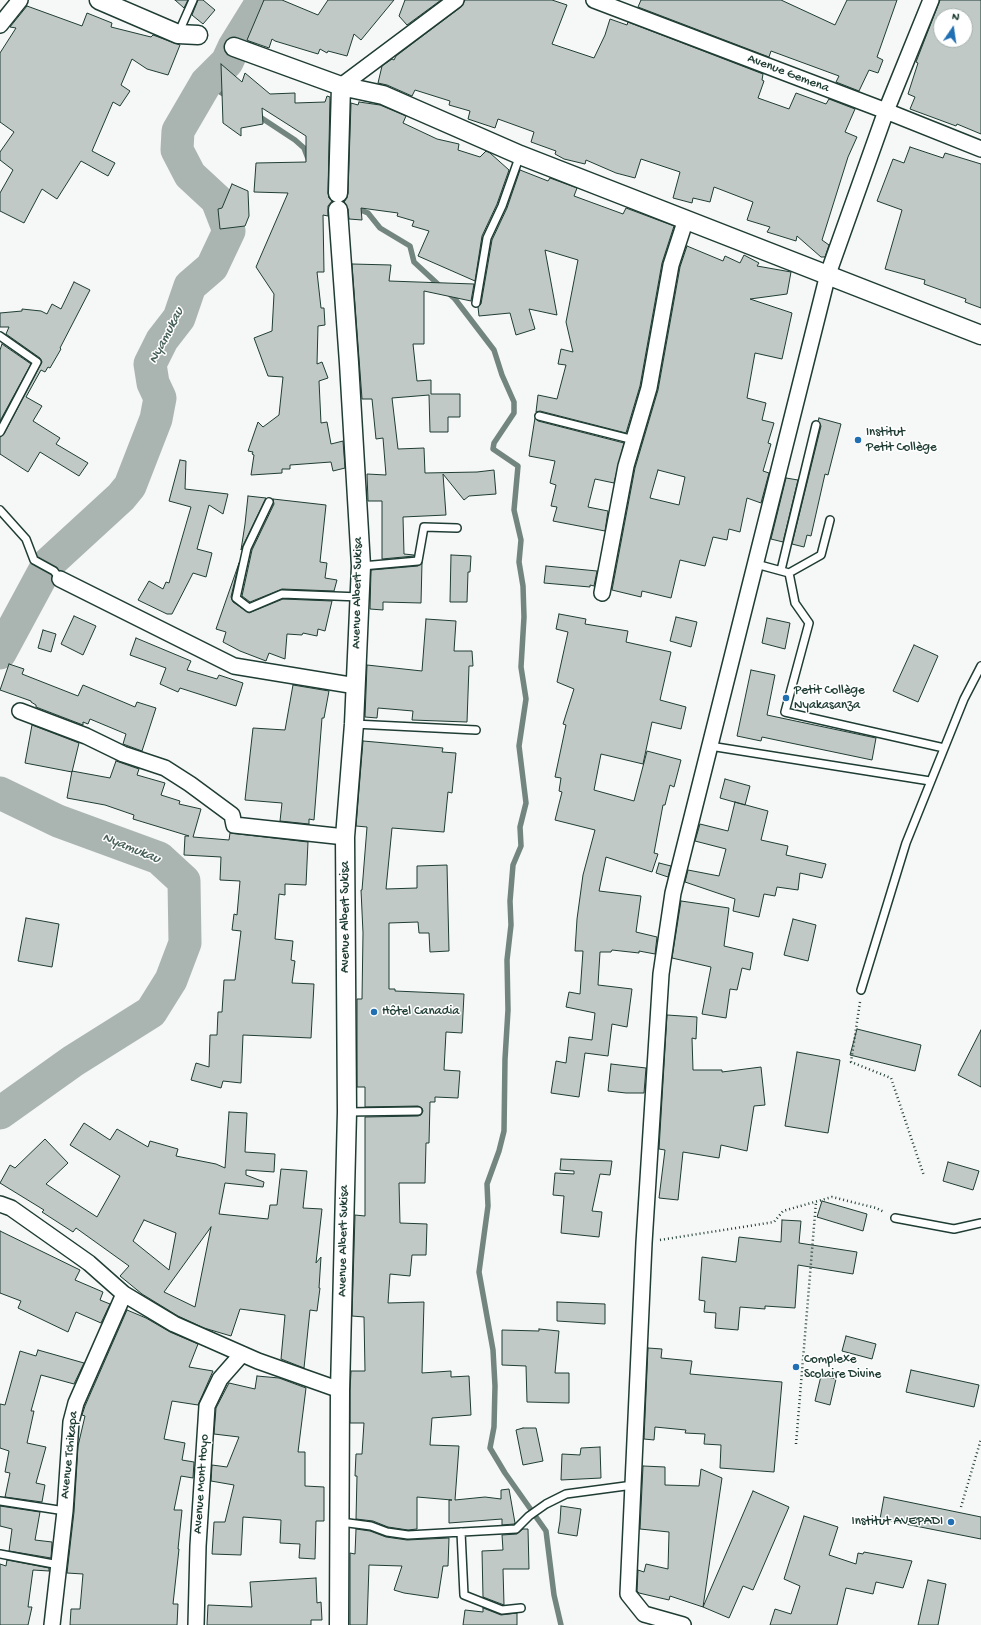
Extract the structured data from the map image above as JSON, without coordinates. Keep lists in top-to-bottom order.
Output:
{
  "streets": {
    "street": [
      "Avenue Gemena",
      "Avenue Albert Sukisa",
      "Avenue Tchikapa",
      "Avenue Mont Hoyo"
    ]
  },
  "water": ["Nyamukau"],
  "places": [
    "Institut Petit Collège",
    "Petit Collège Nyakasanza",
    "Hôtel Canadia",
    "Complexe Scolaire Divine",
    "Institut AVEPADI"
  ],
  "north": "top"
}
